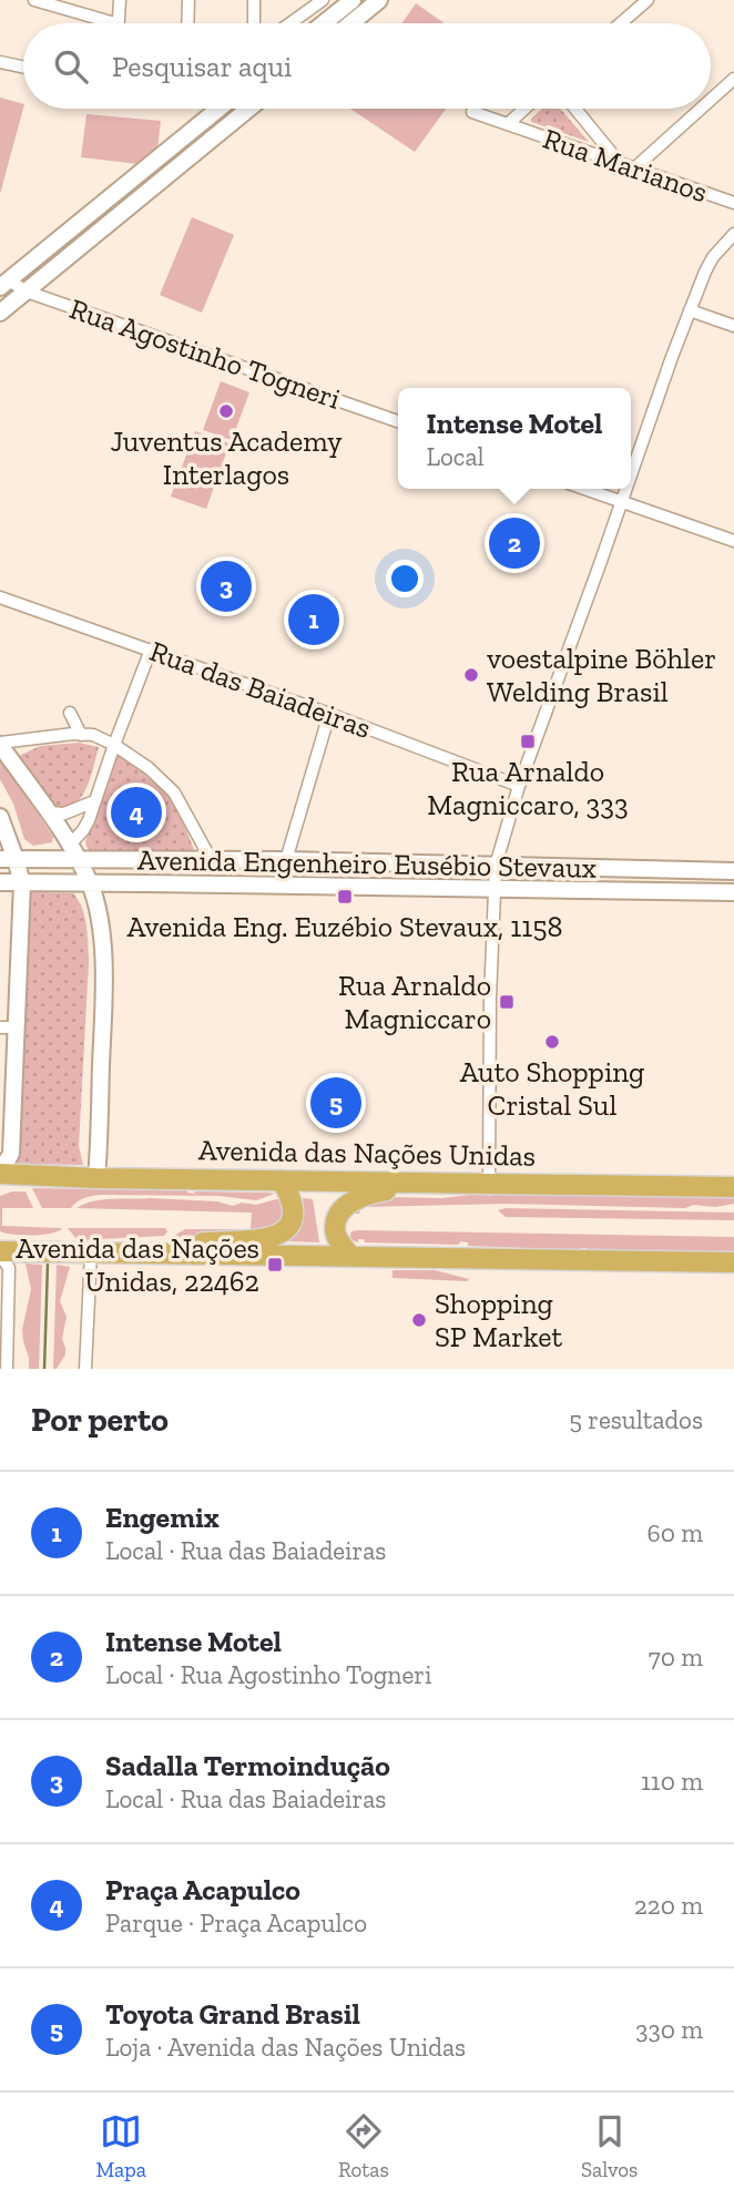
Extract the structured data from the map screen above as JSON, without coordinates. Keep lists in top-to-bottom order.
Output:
{
  "streets": {
    "highway": ["Avenida das Nações Unidas"],
    "main road": ["Avenida Engenheiro Eusébio Stevaux"],
    "street": ["Rua Marianos", "Rua Agostinho Togneri", "Rua das Baiadeiras"]
  },
  "places": {
    "other": [
      "Juventus Academy Interlagos",
      "voestalpine Böhler Welding Brasil",
      "Auto Shopping Cristal Sul",
      "Shopping SP Market"
    ],
    "transit": [
      "Rua Arnaldo Magniccaro, 333",
      "Avenida Eng. Euzébio Stevaux, 1158",
      "Rua Arnaldo Magniccaro",
      "Avenida das Nações Unidas, 22462"
    ]
  },
  "page": {
    "search": "Pesquisar aqui",
    "popup": ["Intense Motel", "Local"],
    "pins": [
      "2",
      "3",
      "1",
      "4",
      "5"
    ],
    "heading": ["Por perto", "5 resultados"],
    "list": [
      {
        "mark": "1",
        "name": "Engemix",
        "note": "Local · Rua das Baiadeiras",
        "value": "60 m"
      },
      {
        "mark": "2",
        "name": "Intense Motel",
        "note": "Local · Rua Agostinho Togneri",
        "value": "70 m"
      },
      {
        "mark": "3",
        "name": "Sadalla Termoindução",
        "note": "Local · Rua das Baiadeiras",
        "value": "110 m"
      },
      {
        "mark": "4",
        "name": "Praça Acapulco",
        "note": "Parque · Praça Acapulco",
        "value": "220 m"
      },
      {
        "mark": "5",
        "name": "Toyota Grand Brasil",
        "note": "Loja · Avenida das Nações Unidas",
        "value": "330 m"
      }
    ],
    "nav": ["Mapa", "Rotas", "Salvos"]
  }
}
